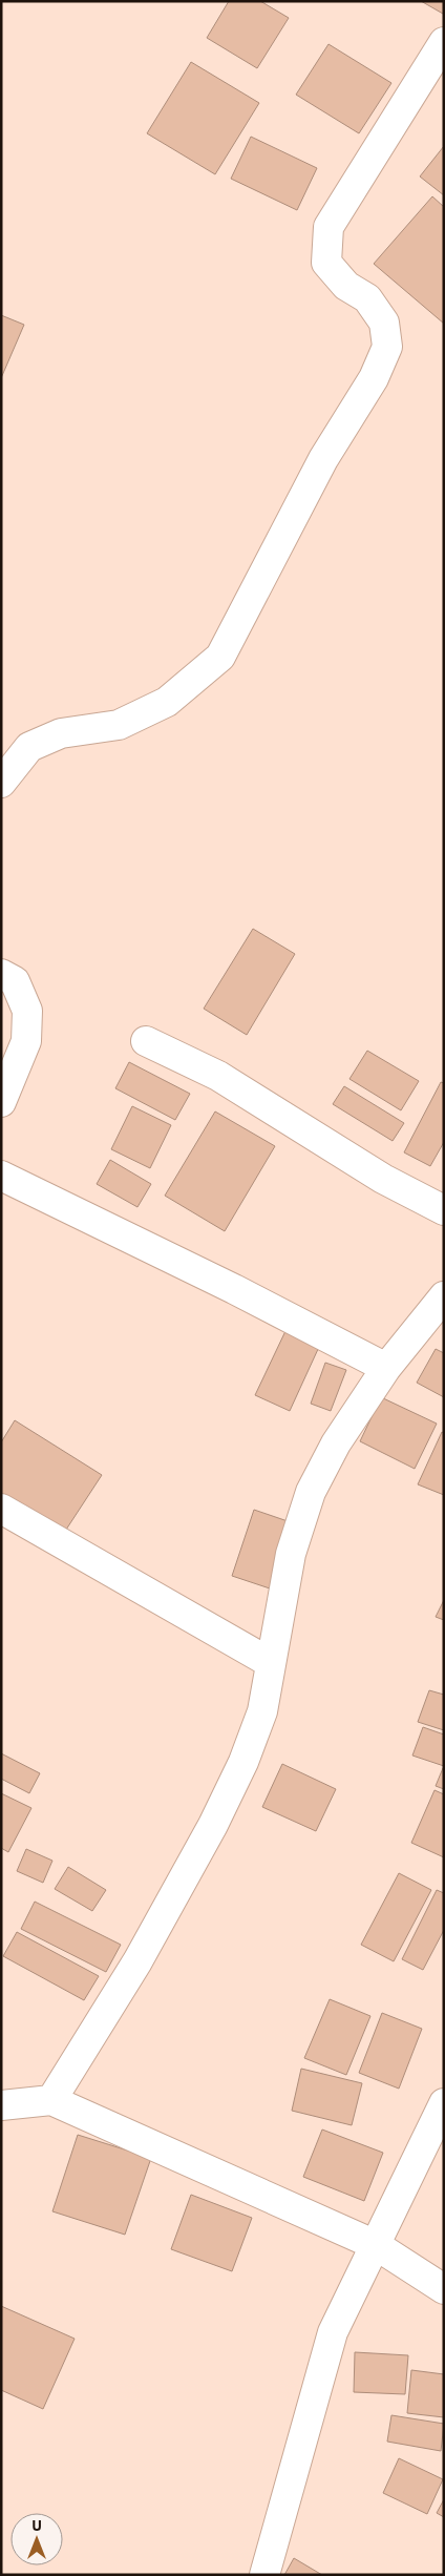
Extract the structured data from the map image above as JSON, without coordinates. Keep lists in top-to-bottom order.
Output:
{
  "north": "top"
}
